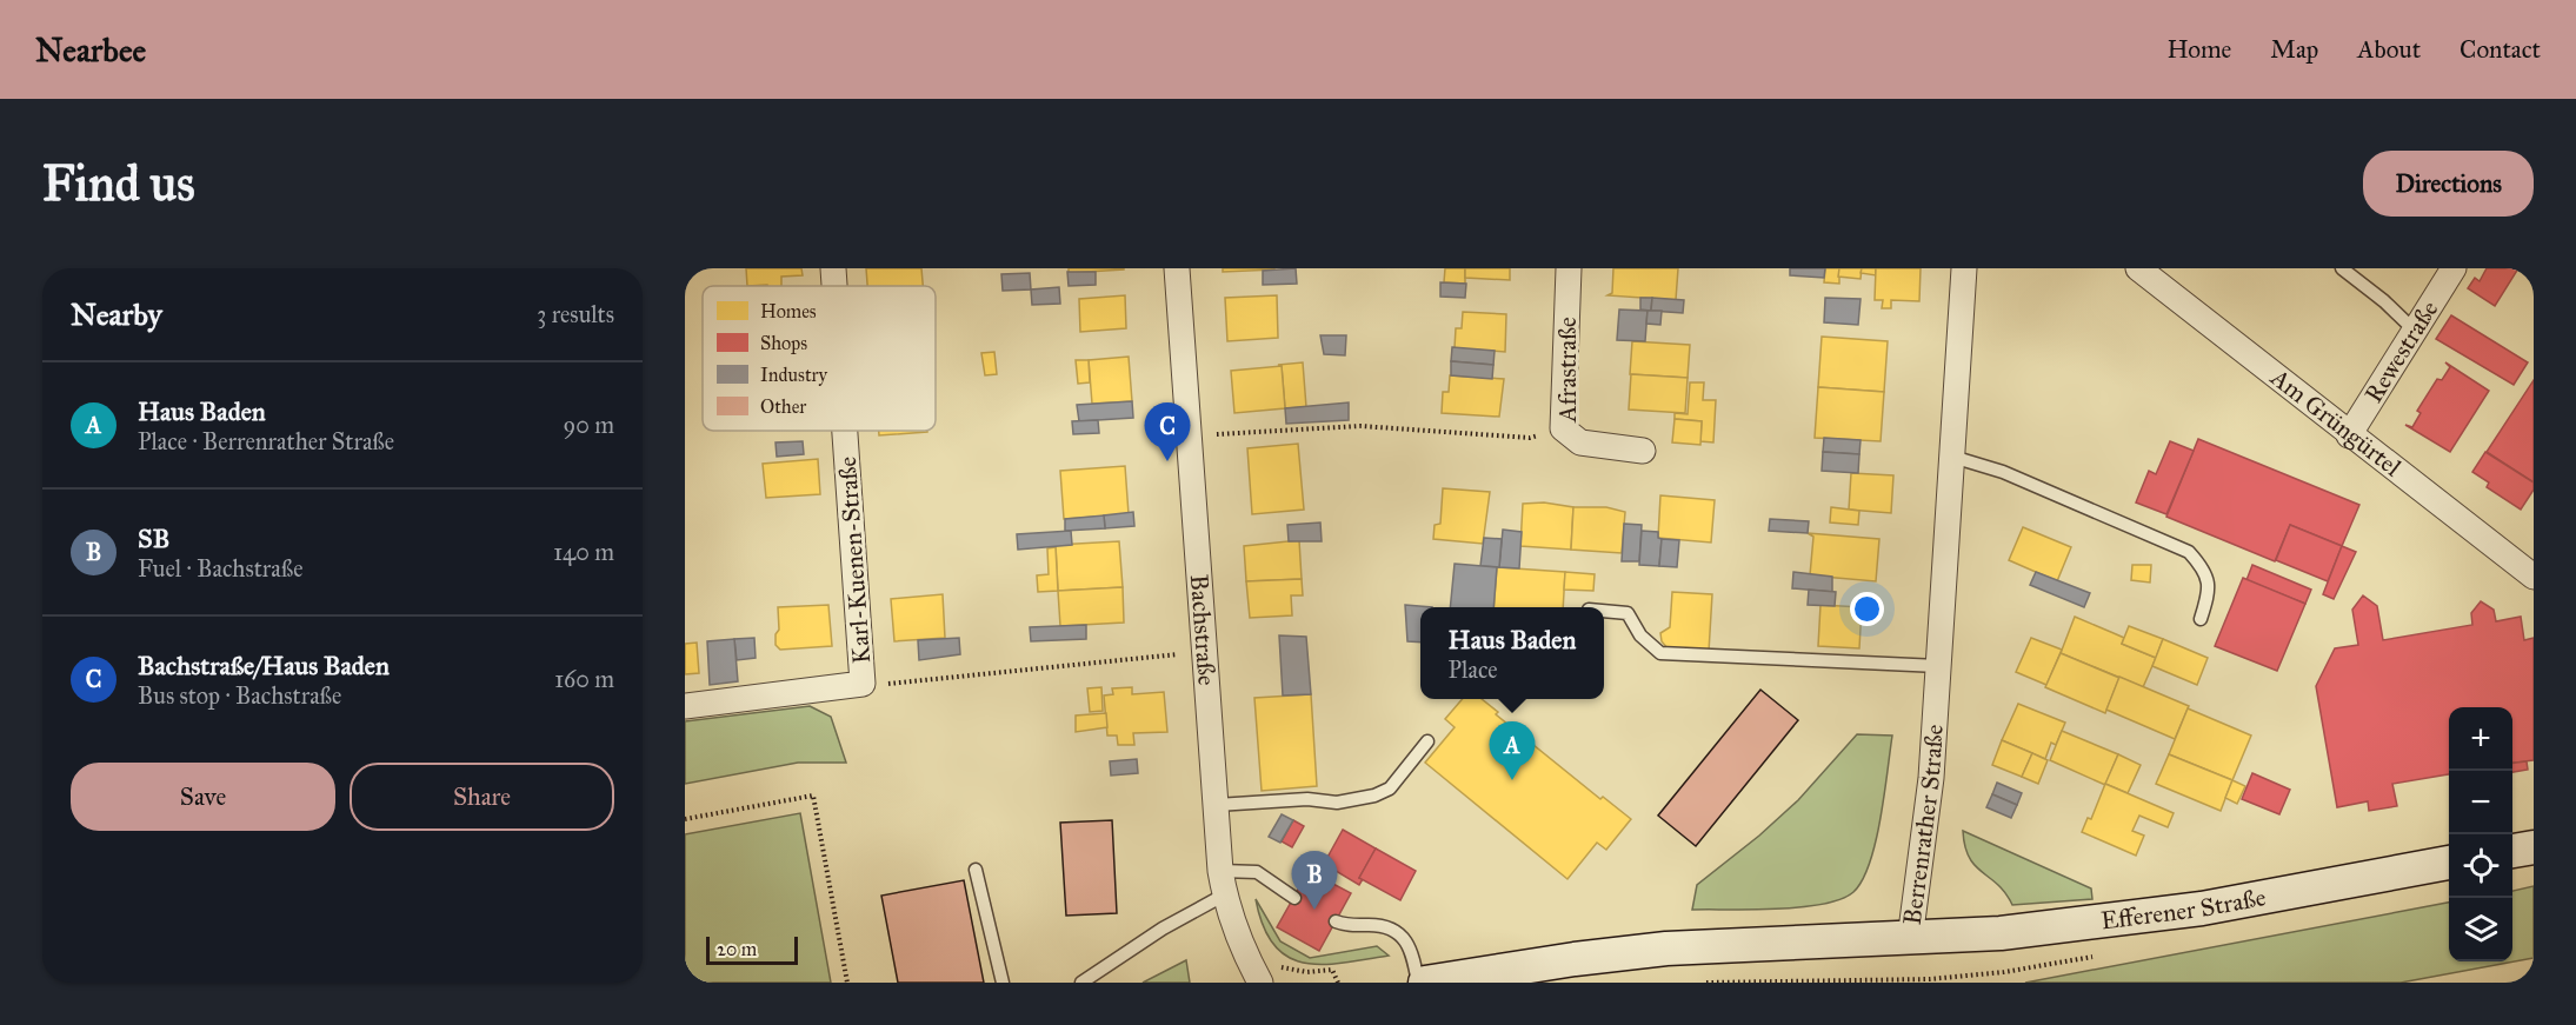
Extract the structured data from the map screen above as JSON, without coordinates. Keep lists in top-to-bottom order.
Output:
{
  "streets": {
    "street": [
      "Rewestraße",
      "Afrastraße",
      "Am Grüngürtel",
      "Karl-Kuenen-Straße",
      "Bachstraße",
      "Berrenrather Straße",
      "Efferener Straße"
    ]
  },
  "crossings": [
    ["Rewestraße", "Am Grüngürtel"],
    ["Karl-Kuenen-Straße", "Bachstraße"],
    ["Berrenrather Straße", "Efferener Straße"]
  ],
  "legend": [
    "Homes",
    "Shops",
    "Industry",
    "Other"
  ],
  "scale_bar": "20 m",
  "page": {
    "header": "Nearbee",
    "nav": [
      "Home",
      "Map",
      "About",
      "Contact"
    ],
    "buttons": [
      "Directions",
      ["Save", "Share"]
    ],
    "title": "Find us",
    "heading": ["Nearby", "3 results"],
    "list": [
      {
        "mark": "A",
        "name": "Haus Baden",
        "note": "Place · Berrenrather Straße",
        "value": "90 m"
      },
      {
        "mark": "B",
        "name": "SB",
        "note": "Fuel · Bachstraße",
        "value": "140 m"
      },
      {
        "mark": "C",
        "name": "Bachstraße/Haus Baden",
        "note": "Bus stop · Bachstraße",
        "value": "160 m"
      }
    ],
    "pins": ["C", "A", "B"],
    "popup": ["Haus Baden", "Place"],
    "map_buttons": ["+", "−"],
    "scale": "20 m"
  }
}
